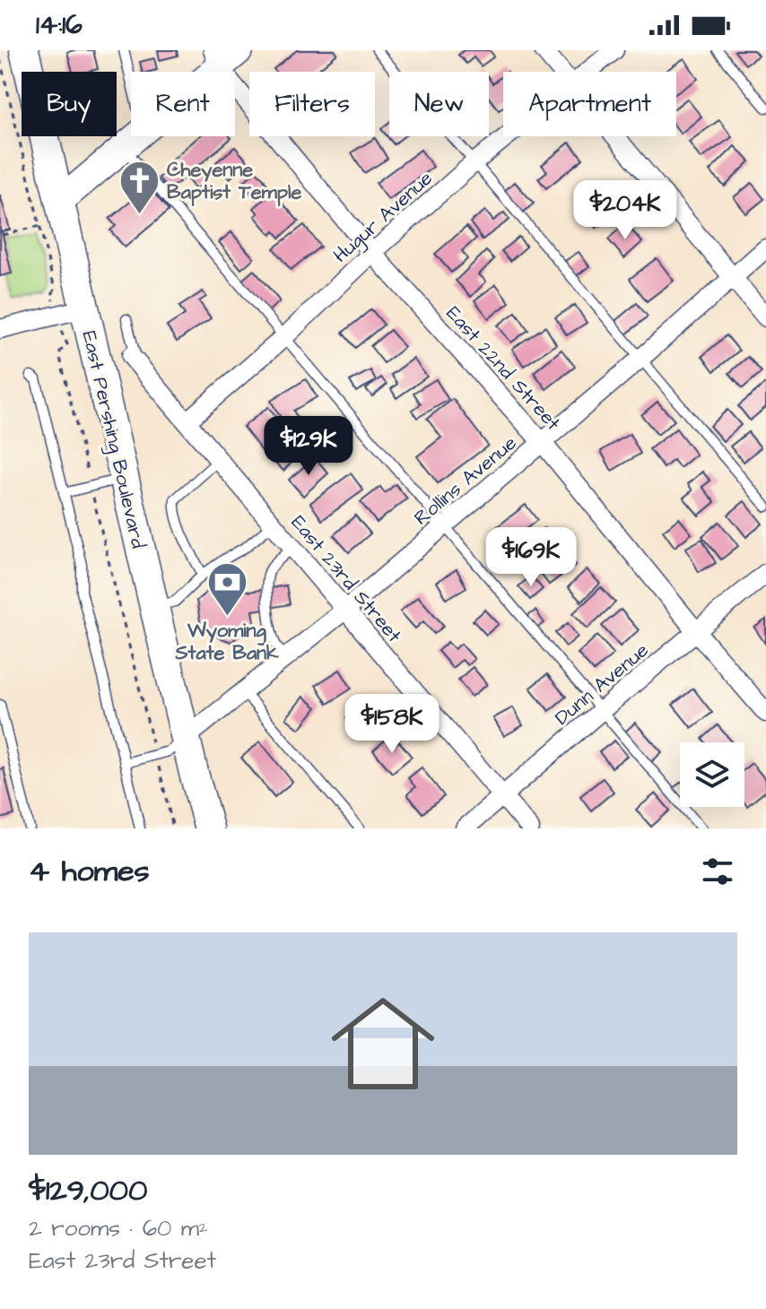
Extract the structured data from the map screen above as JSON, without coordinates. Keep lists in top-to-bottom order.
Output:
{
  "streets": {
    "main road": ["East Pershing Boulevard"],
    "street": [
      "Hugur Avenue",
      "East 22nd Street",
      "Rollins Avenue",
      "East 23rd Street",
      "Dunn Avenue"
    ]
  },
  "crossings": [
    ["Hugur Avenue", "East 22nd Street"],
    ["Hugur Avenue", "East 23rd Street"],
    ["East 22nd Street", "Rollins Avenue"],
    ["East 22nd Street", "Dunn Avenue"],
    ["East Pershing Boulevard", "Rollins Avenue"],
    ["Rollins Avenue", "East 23rd Street"],
    ["East 23rd Street", "Dunn Avenue"]
  ],
  "places": {
    "church": ["Cheyenne Baptist Temple"],
    "bank": ["Wyoming State Bank"]
  },
  "page": {
    "status": "14:16",
    "chip": [
      "Buy",
      "Rent",
      "Filters",
      "New",
      "Apartment"
    ],
    "price": [
      "$204K",
      "$129K",
      "$169K",
      "$158K"
    ],
    "heading": "4 homes",
    "list": [
      {
        "name": "$129,000",
        "note": "2 rooms · 60 m² · East 23rd Street"
      }
    ]
  }
}
